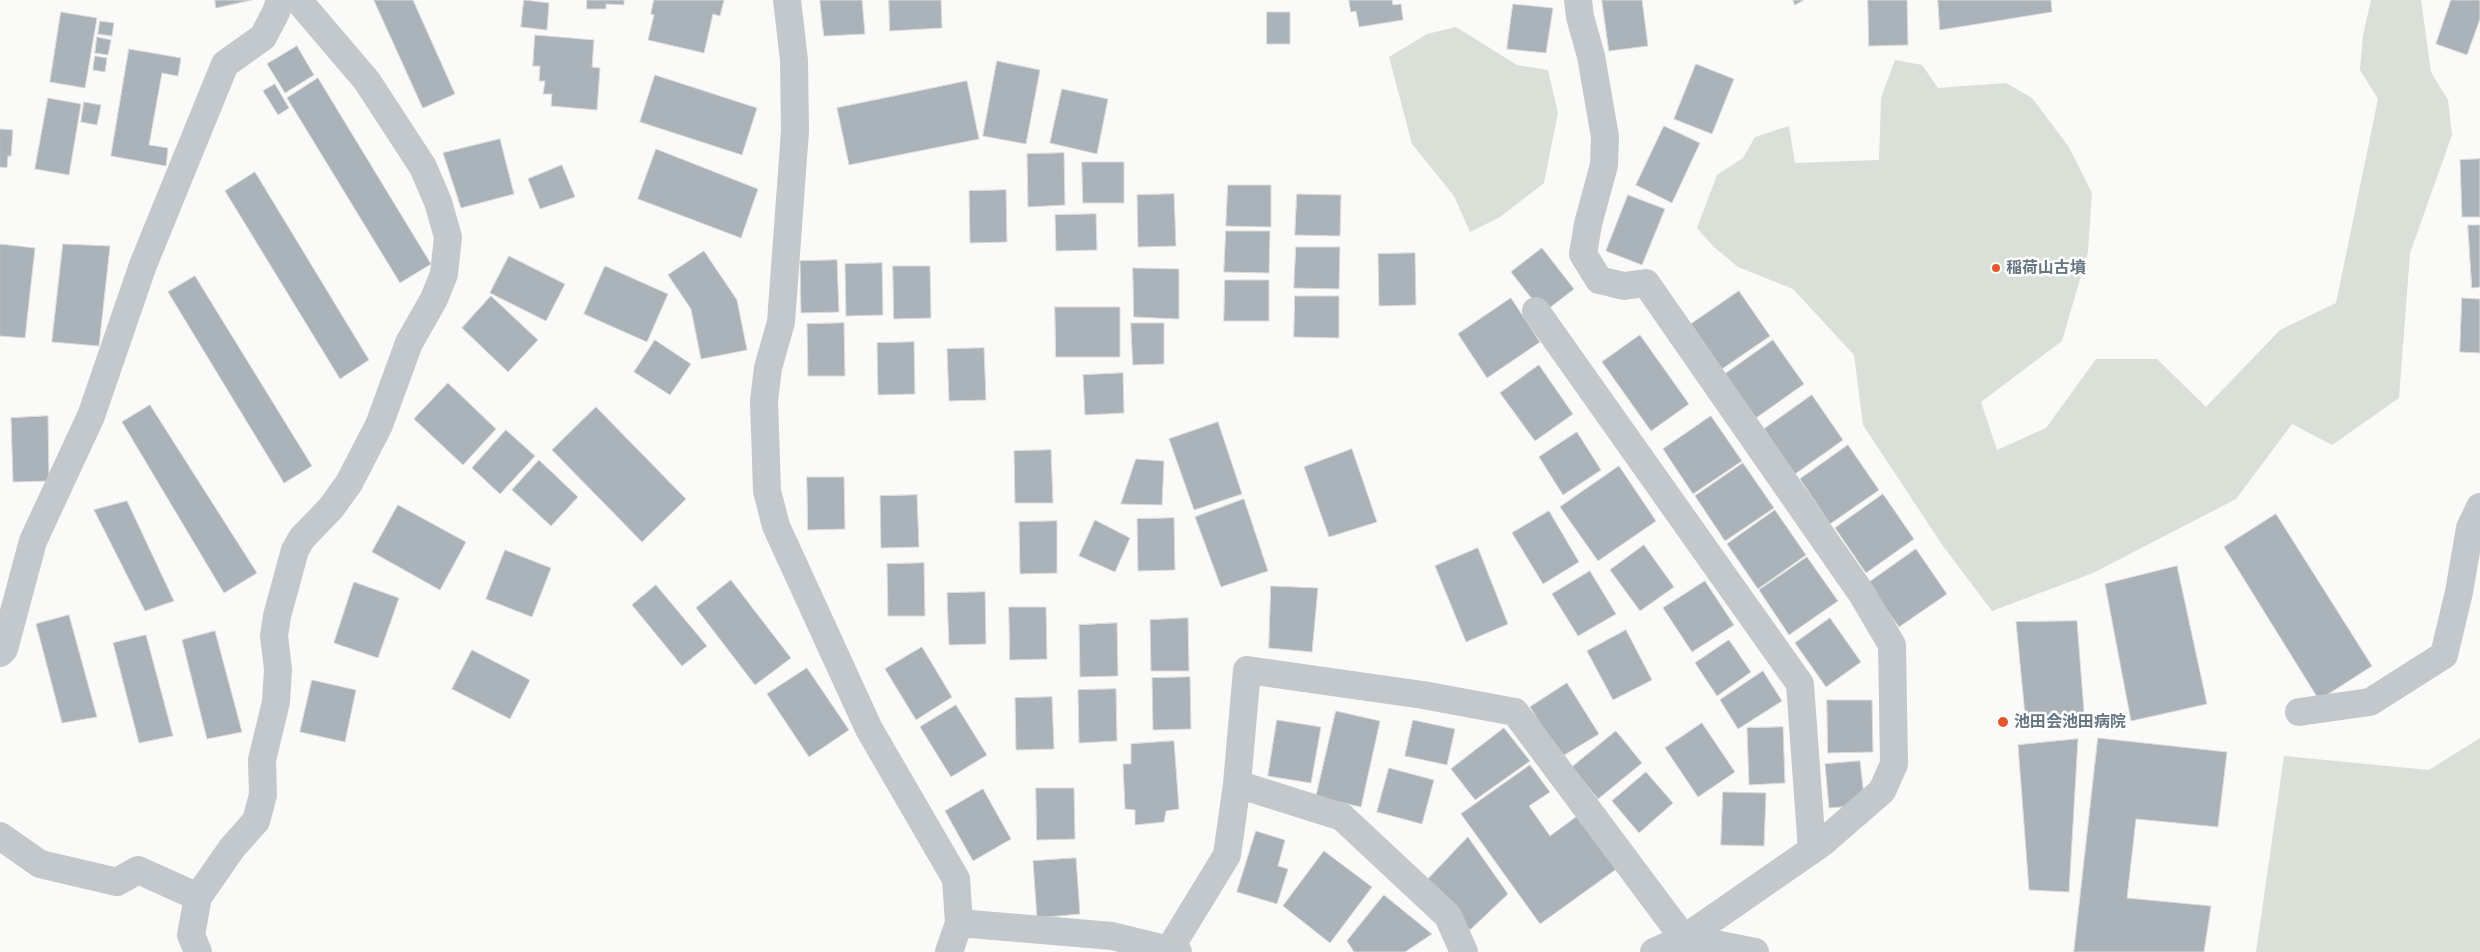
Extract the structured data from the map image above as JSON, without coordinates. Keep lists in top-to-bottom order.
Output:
{
  "places": ["稲荷山古墳", "池田会池田病院"]
}
